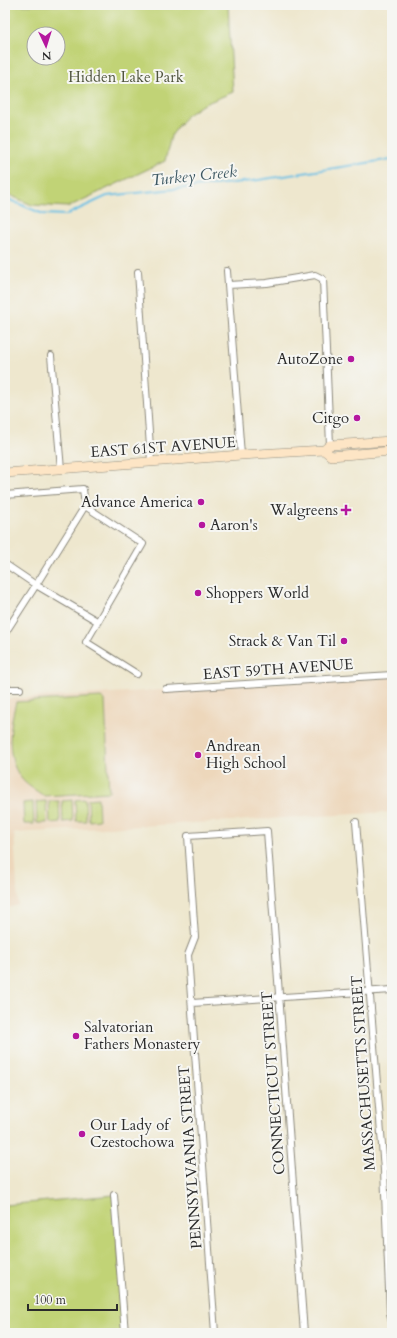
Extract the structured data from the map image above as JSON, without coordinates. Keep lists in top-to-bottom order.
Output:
{
  "streets": {
    "main road": ["EAST 61ST AVENUE"],
    "street": [
      "EAST 59TH AVENUE",
      "MASSACHUSETTS STREET",
      "CONNECTICUT STREET",
      "PENNSYLVANIA STREET"
    ]
  },
  "crossings": [
    ["CONNECTICUT STREET", "PENNSYLVANIA STREET"]
  ],
  "water": ["Turkey Creek"],
  "parks": ["Hidden Lake Park"],
  "places": {
    "other": [
      "AutoZone",
      "Citgo",
      "Advance America",
      "Aaron's",
      "Shoppers World",
      "Strack & Van Til",
      "Andrean High School",
      "Salvatorian Fathers Monastery",
      "Our Lady of Czestochowa"
    ],
    "health": ["Walgreens"]
  },
  "scale_bar": "100 m",
  "north": "bottom"
}
